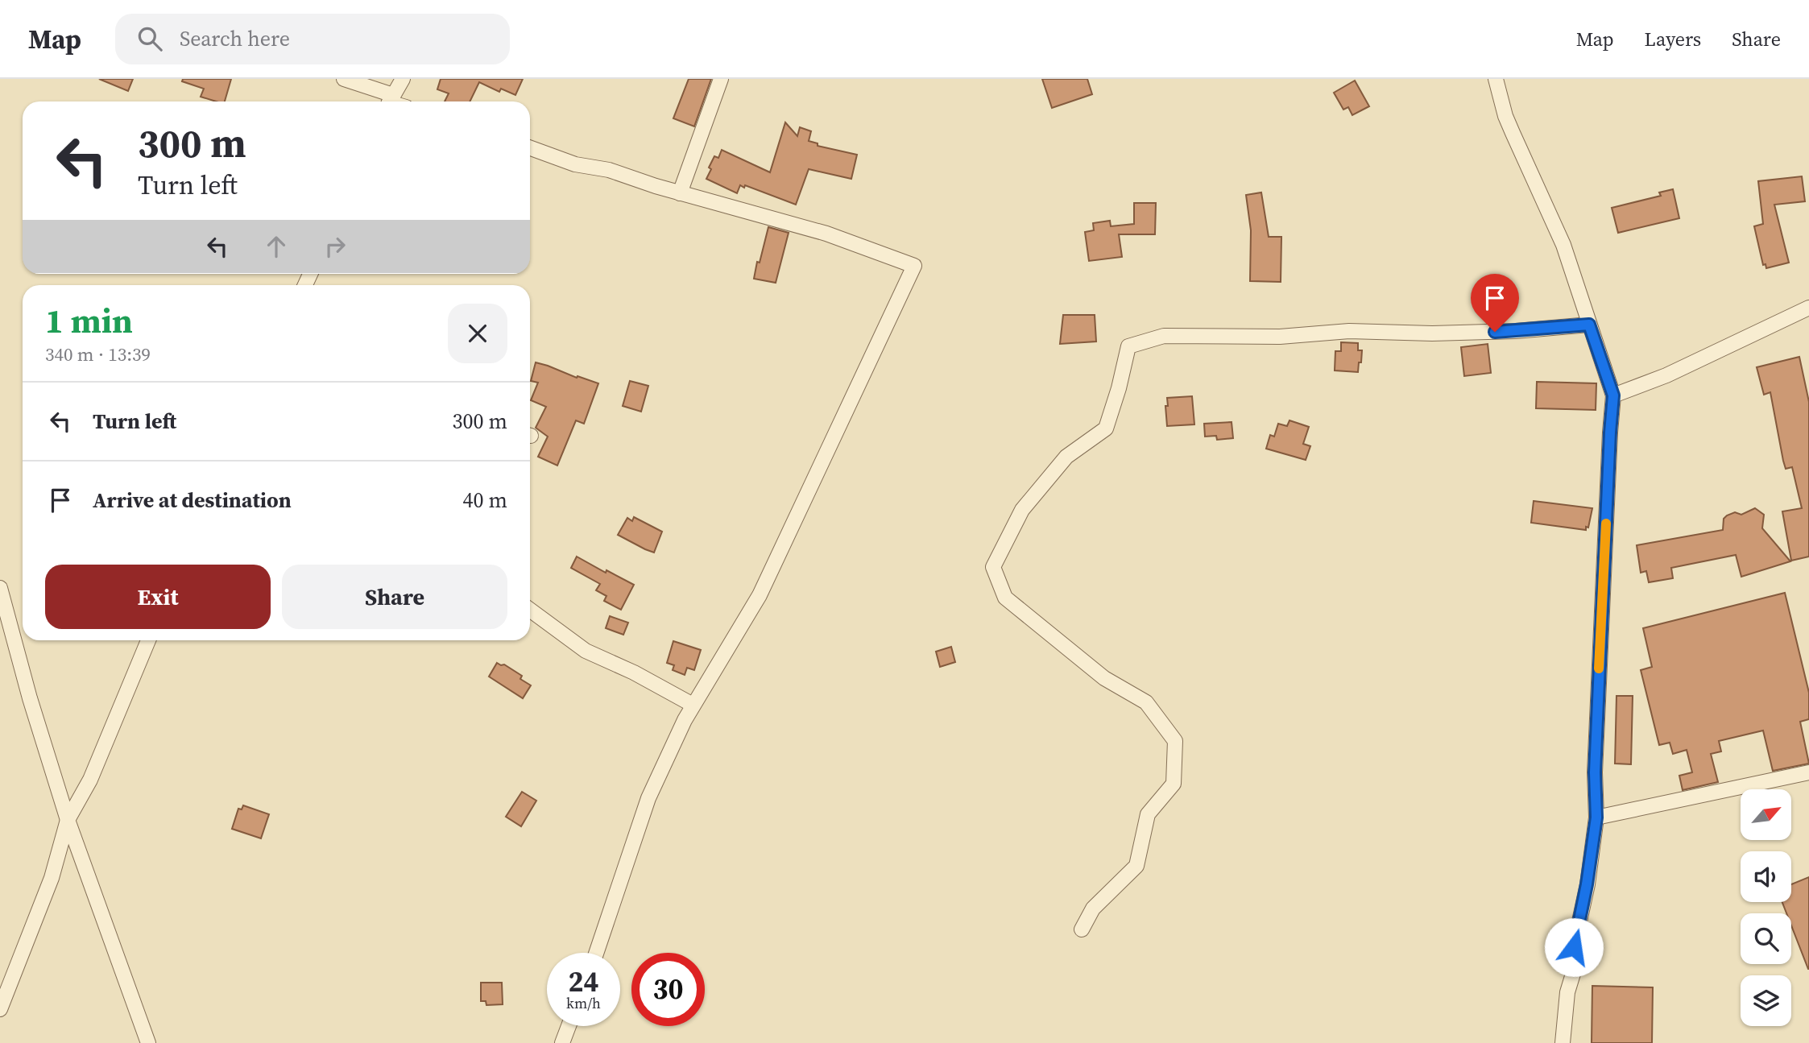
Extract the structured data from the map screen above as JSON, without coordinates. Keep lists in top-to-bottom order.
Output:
{
  "north": "top right",
  "page": {
    "header": "Map",
    "search": "Search here",
    "nav": ["Map", "Layers", "Share"],
    "turn": ["300 m", "Turn left"],
    "heading": ["1 min", "340 m · 13:39"],
    "list": [
      {
        "name": "Turn left",
        "value": "300 m"
      },
      {
        "name": "Arrive at destination",
        "value": "40 m"
      }
    ],
    "buttons": ["Exit", "Share"],
    "speed": "24 km/h",
    "limit": "30"
  }
}
